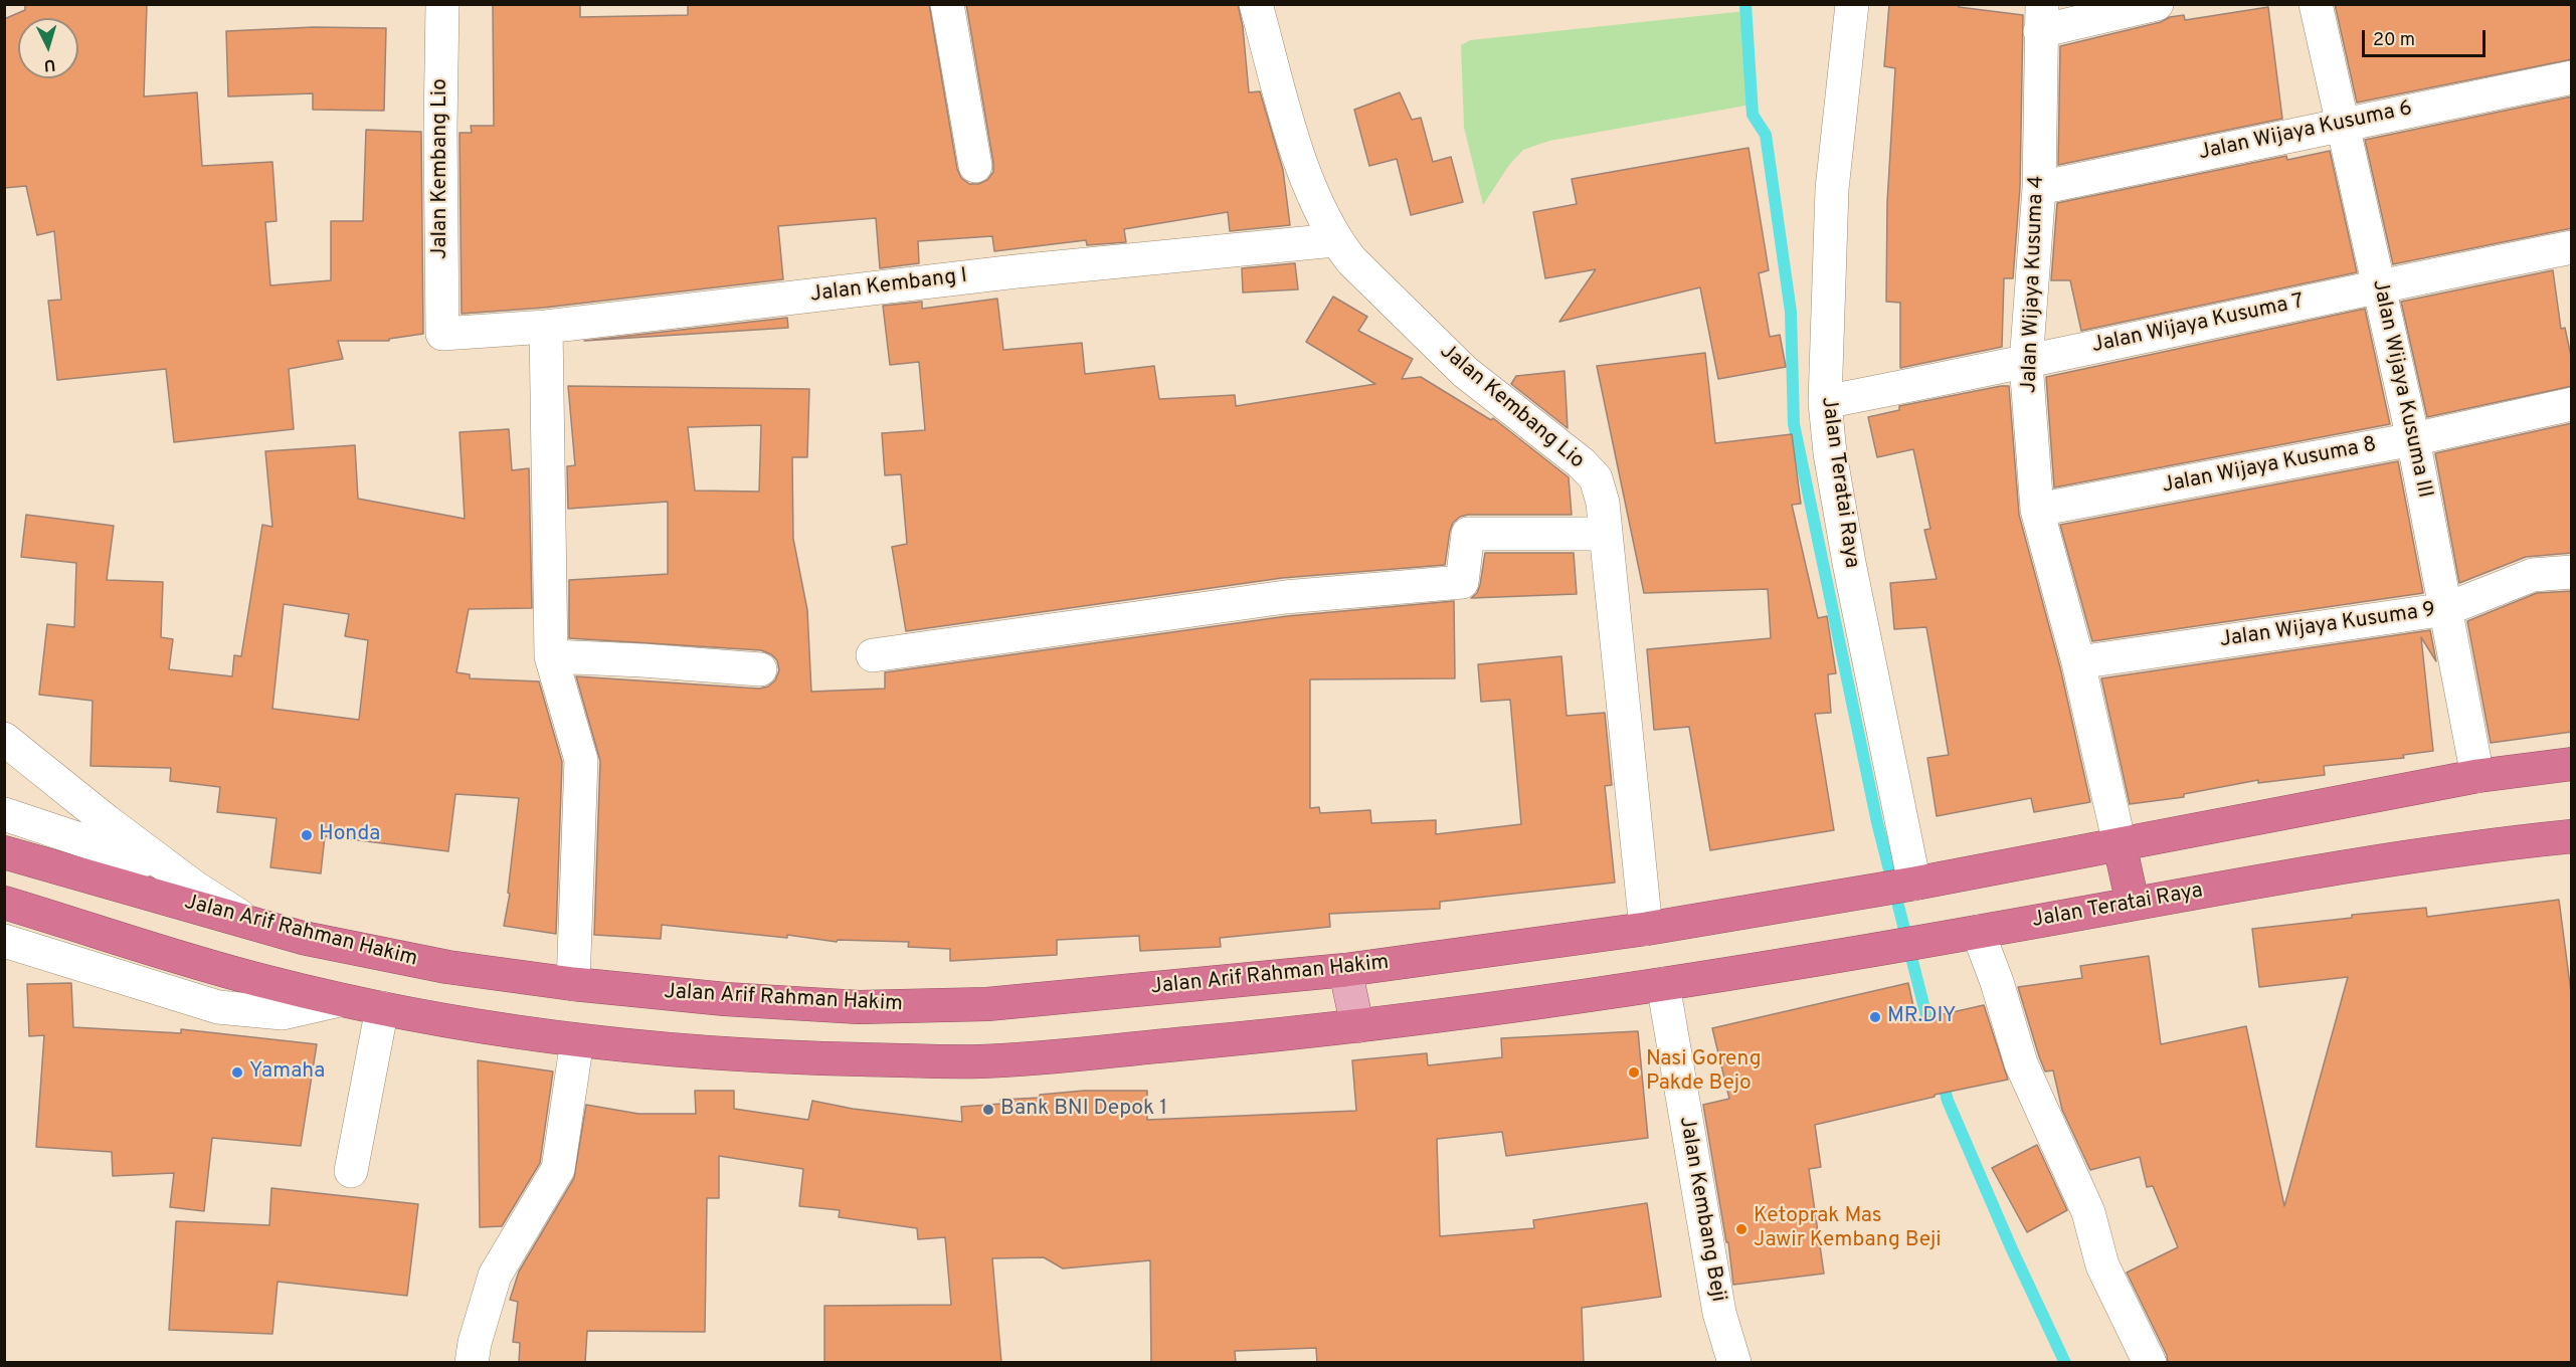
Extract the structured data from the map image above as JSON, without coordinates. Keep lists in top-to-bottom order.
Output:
{
  "streets": {
    "highway": ["Jalan Teratai Raya", "Jalan Arif Rahman Hakim"],
    "street": [
      "Jalan Wijaya Kusuma 6",
      "Jalan Kembang Lio",
      "Jalan Wijaya Kusuma 4",
      "Jalan Kembang I",
      "Jalan Wijaya Kusuma 7",
      "Jalan Wijaya Kusuma III",
      "Jalan Wijaya Kusuma 8",
      "Jalan Wijaya Kusuma 9",
      "Jalan Kembang Beji"
    ]
  },
  "crossings": [
    ["Jalan Wijaya Kusuma 6", "Jalan Wijaya Kusuma 4"],
    ["Jalan Wijaya Kusuma 6", "Jalan Wijaya Kusuma III"],
    ["Jalan Kembang Lio", "Jalan Kembang I"],
    ["Jalan Kembang Lio", "Jalan Arif Rahman Hakim"],
    ["Jalan Wijaya Kusuma 4", "Jalan Wijaya Kusuma 7"],
    ["Jalan Wijaya Kusuma 4", "Jalan Wijaya Kusuma 8"],
    ["Jalan Wijaya Kusuma 4", "Jalan Wijaya Kusuma 9"],
    ["Jalan Wijaya Kusuma 7", "Jalan Wijaya Kusuma III"],
    ["Jalan Wijaya Kusuma 7", "Jalan Teratai Raya"],
    ["Jalan Wijaya Kusuma III", "Jalan Wijaya Kusuma 8"],
    ["Jalan Wijaya Kusuma III", "Jalan Wijaya Kusuma 9"],
    ["Jalan Teratai Raya", "Jalan Kembang Beji"]
  ],
  "places": [
    "Honda",
    "MR.DIY",
    "Yamaha",
    "Nasi Goreng Pakde Bejo",
    "Bank BNI Depok 1",
    "Ketoprak Mas Jawir Kembang Beji"
  ],
  "scale_bar": "20 m",
  "north": "bottom"
}
